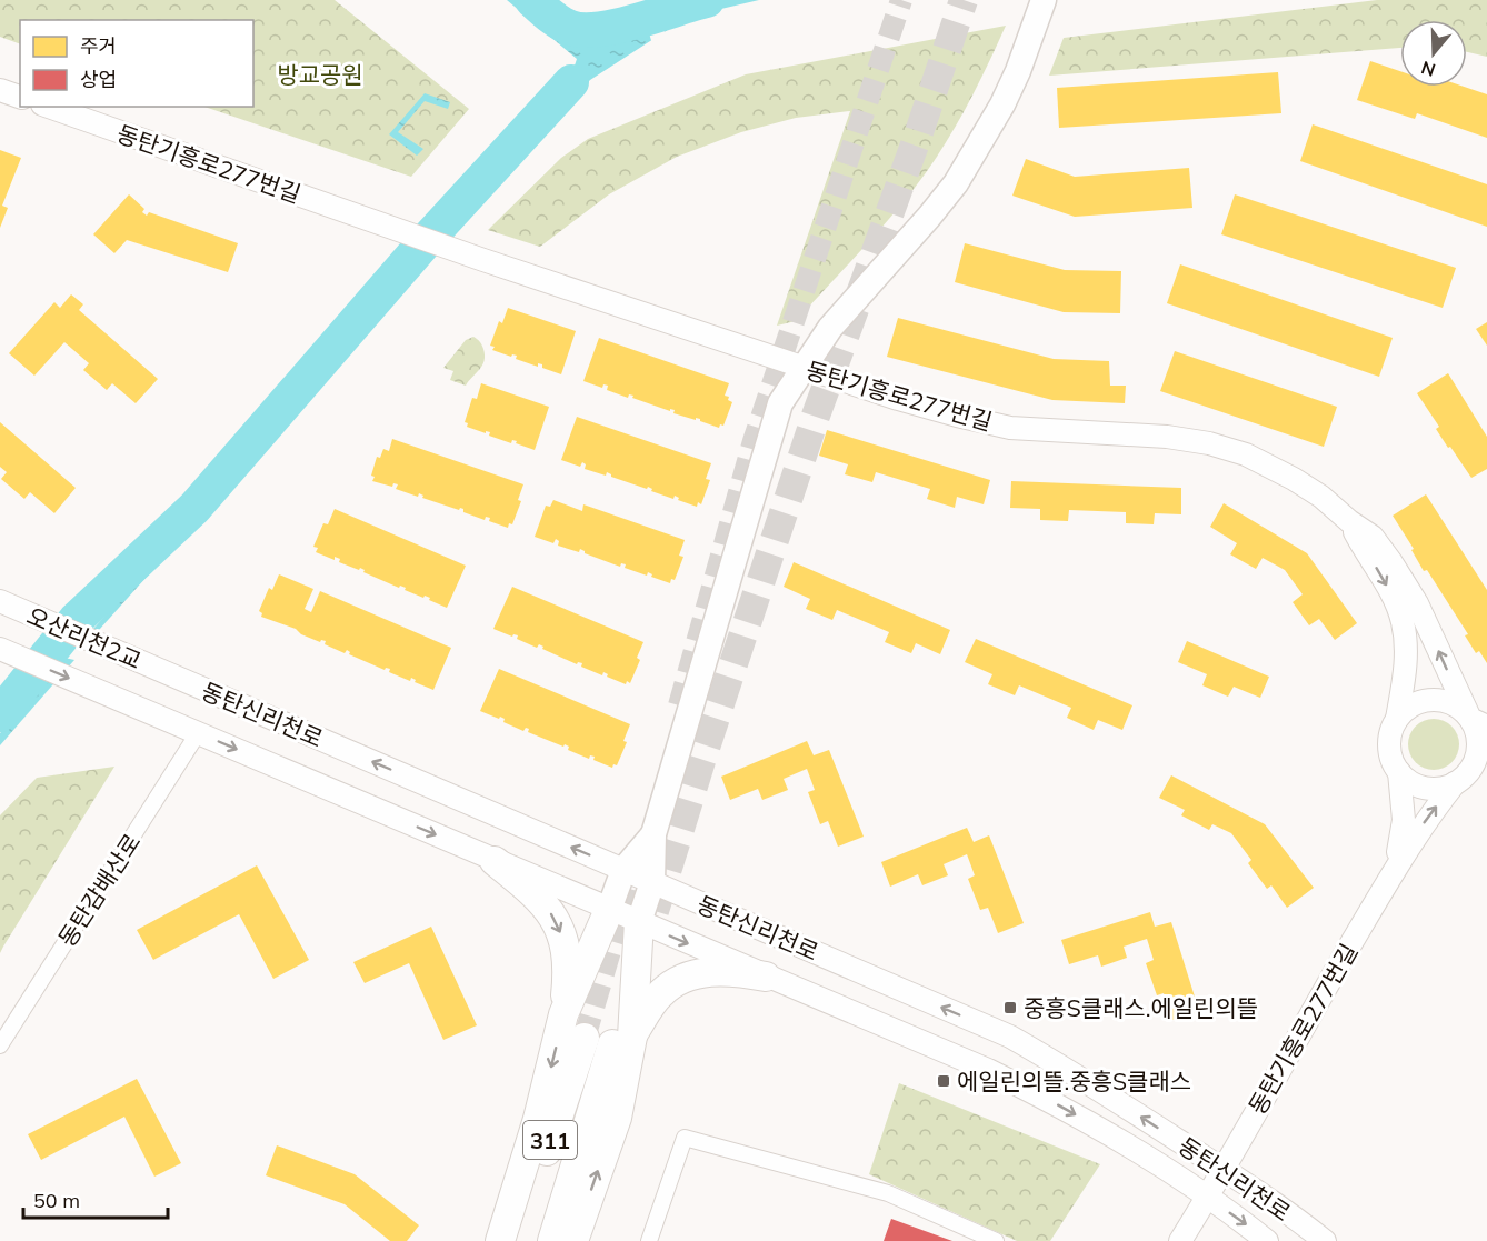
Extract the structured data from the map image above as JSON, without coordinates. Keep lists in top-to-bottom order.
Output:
{
  "streets": {
    "highway": ["311"],
    "street": [
      "동탄기흥로277번길",
      "오산리천2교",
      "동탄신리천로",
      "동탄감배산로"
    ]
  },
  "crossings": [
    ["동탄기흥로277번길", "동탄신리천로"],
    ["오산리천2교", "동탄신리천로"],
    ["동탄신리천로", "동탄감배산로"]
  ],
  "parks": ["방교공원"],
  "places": {
    "transit": ["중흥S클래스.에일린의뜰", "에일린의뜰.중흥S클래스"]
  },
  "legend": ["주거", "상업"],
  "scale_bar": "50 m",
  "north": "bottom"
}
